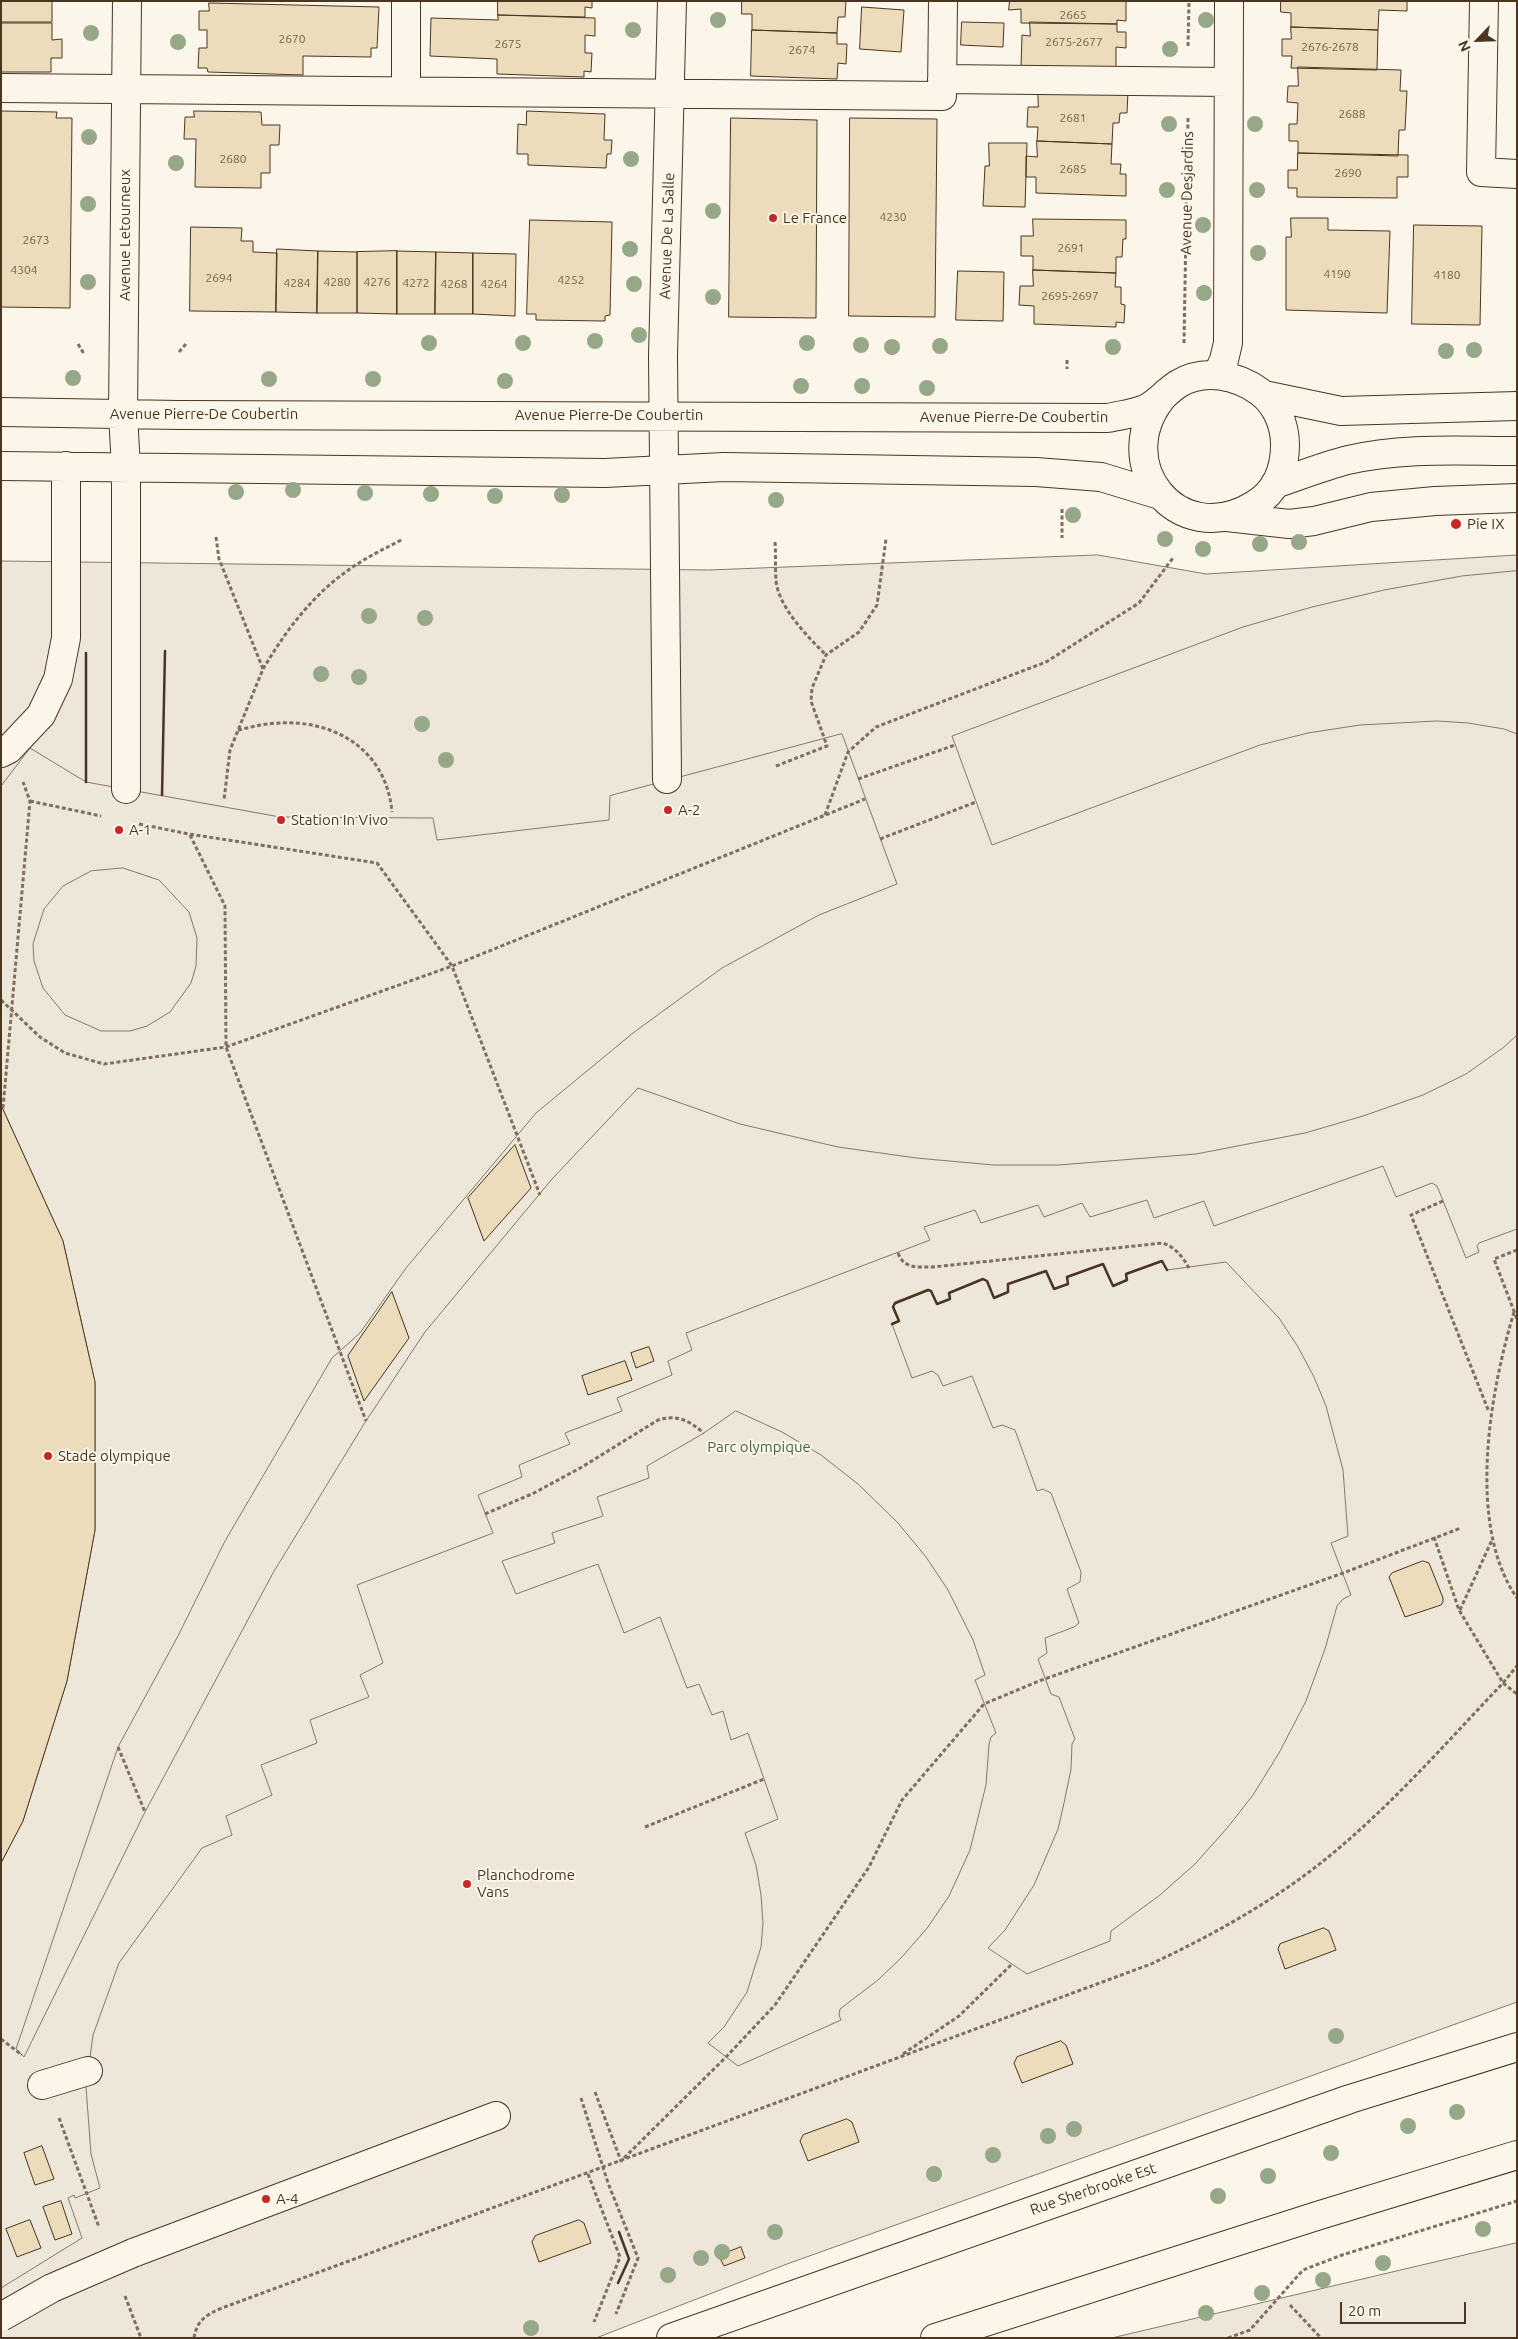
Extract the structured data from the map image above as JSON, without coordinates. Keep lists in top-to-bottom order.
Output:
{
  "streets": {
    "street": [
      "Avenue Letourneux",
      "Avenue De La Salle",
      "Avenue Pierre-De Coubertin",
      "Rue Sherbrooke Est"
    ],
    "path": ["Avenue Desjardins"]
  },
  "crossings": [
    ["Avenue Desjardins", "Avenue Pierre-De Coubertin"],
    ["Avenue Letourneux", "Avenue Pierre-De Coubertin"],
    ["Avenue De La Salle", "Avenue Pierre-De Coubertin"]
  ],
  "parks": ["Parc olympique"],
  "places": [
    "Le France",
    "Pie IX",
    "A-2",
    "Station In Vivo",
    "A-1",
    "Stade olympique",
    "Planchodrome Vans",
    "A-4"
  ],
  "house_numbers": [
    "2665",
    "2670",
    "2675-2677",
    "2675",
    "2676-2678",
    "2674",
    "2688",
    "2681",
    "2680",
    "2685",
    "2690",
    "4230",
    "2673",
    "2691",
    "4304",
    "4190",
    "4180",
    "2694",
    "4252",
    "4280",
    "4276",
    "4284",
    "4272",
    "4268",
    "4264",
    "2695-2697"
  ],
  "scale_bar": "20 m",
  "north": "bottom left"
}
